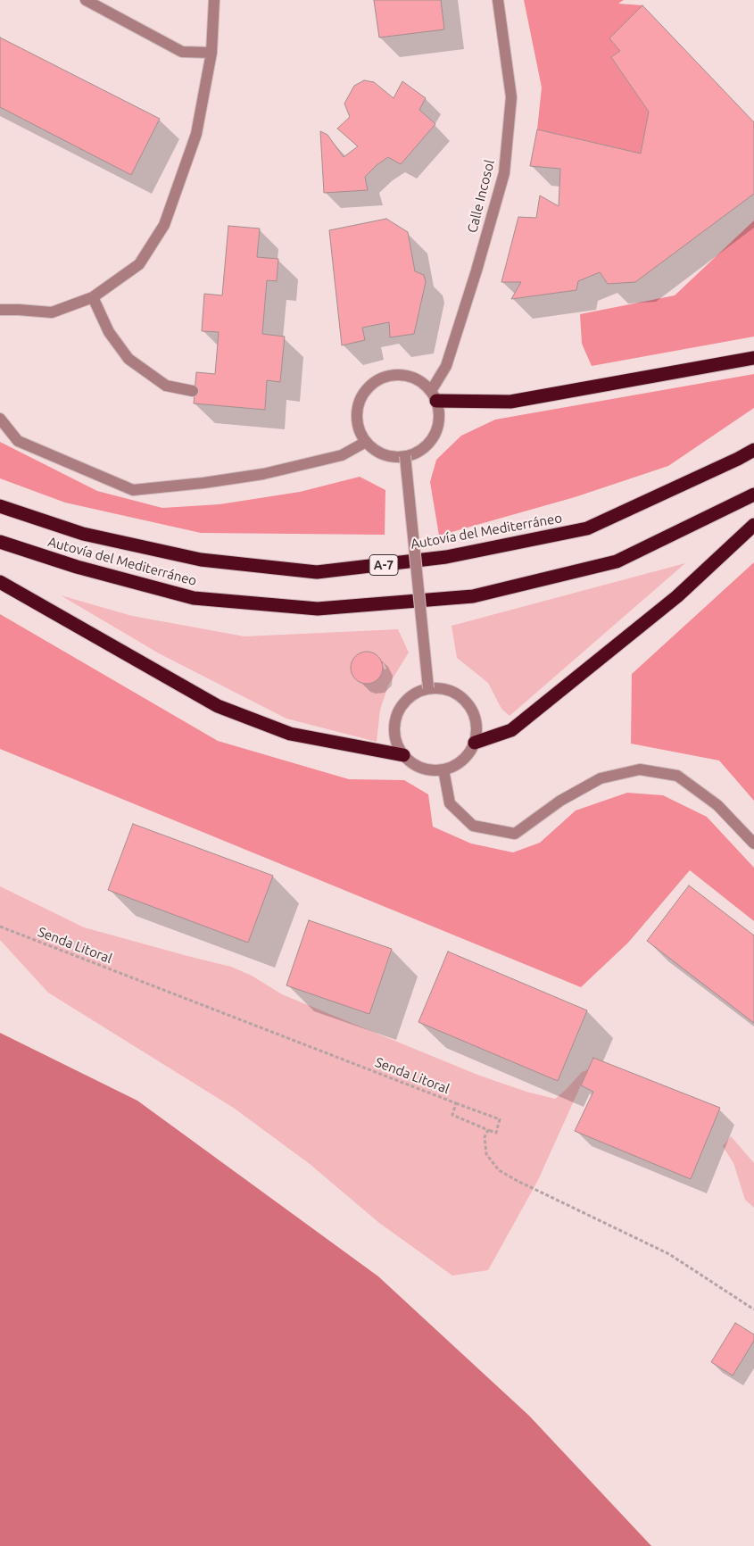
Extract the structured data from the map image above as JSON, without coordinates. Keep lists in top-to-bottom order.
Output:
{
  "streets": {
    "highway": ["Autovía del Mediterráneo", "A-7"],
    "street": ["Calle Incosol"],
    "path": ["Senda Litoral"]
  }
}
